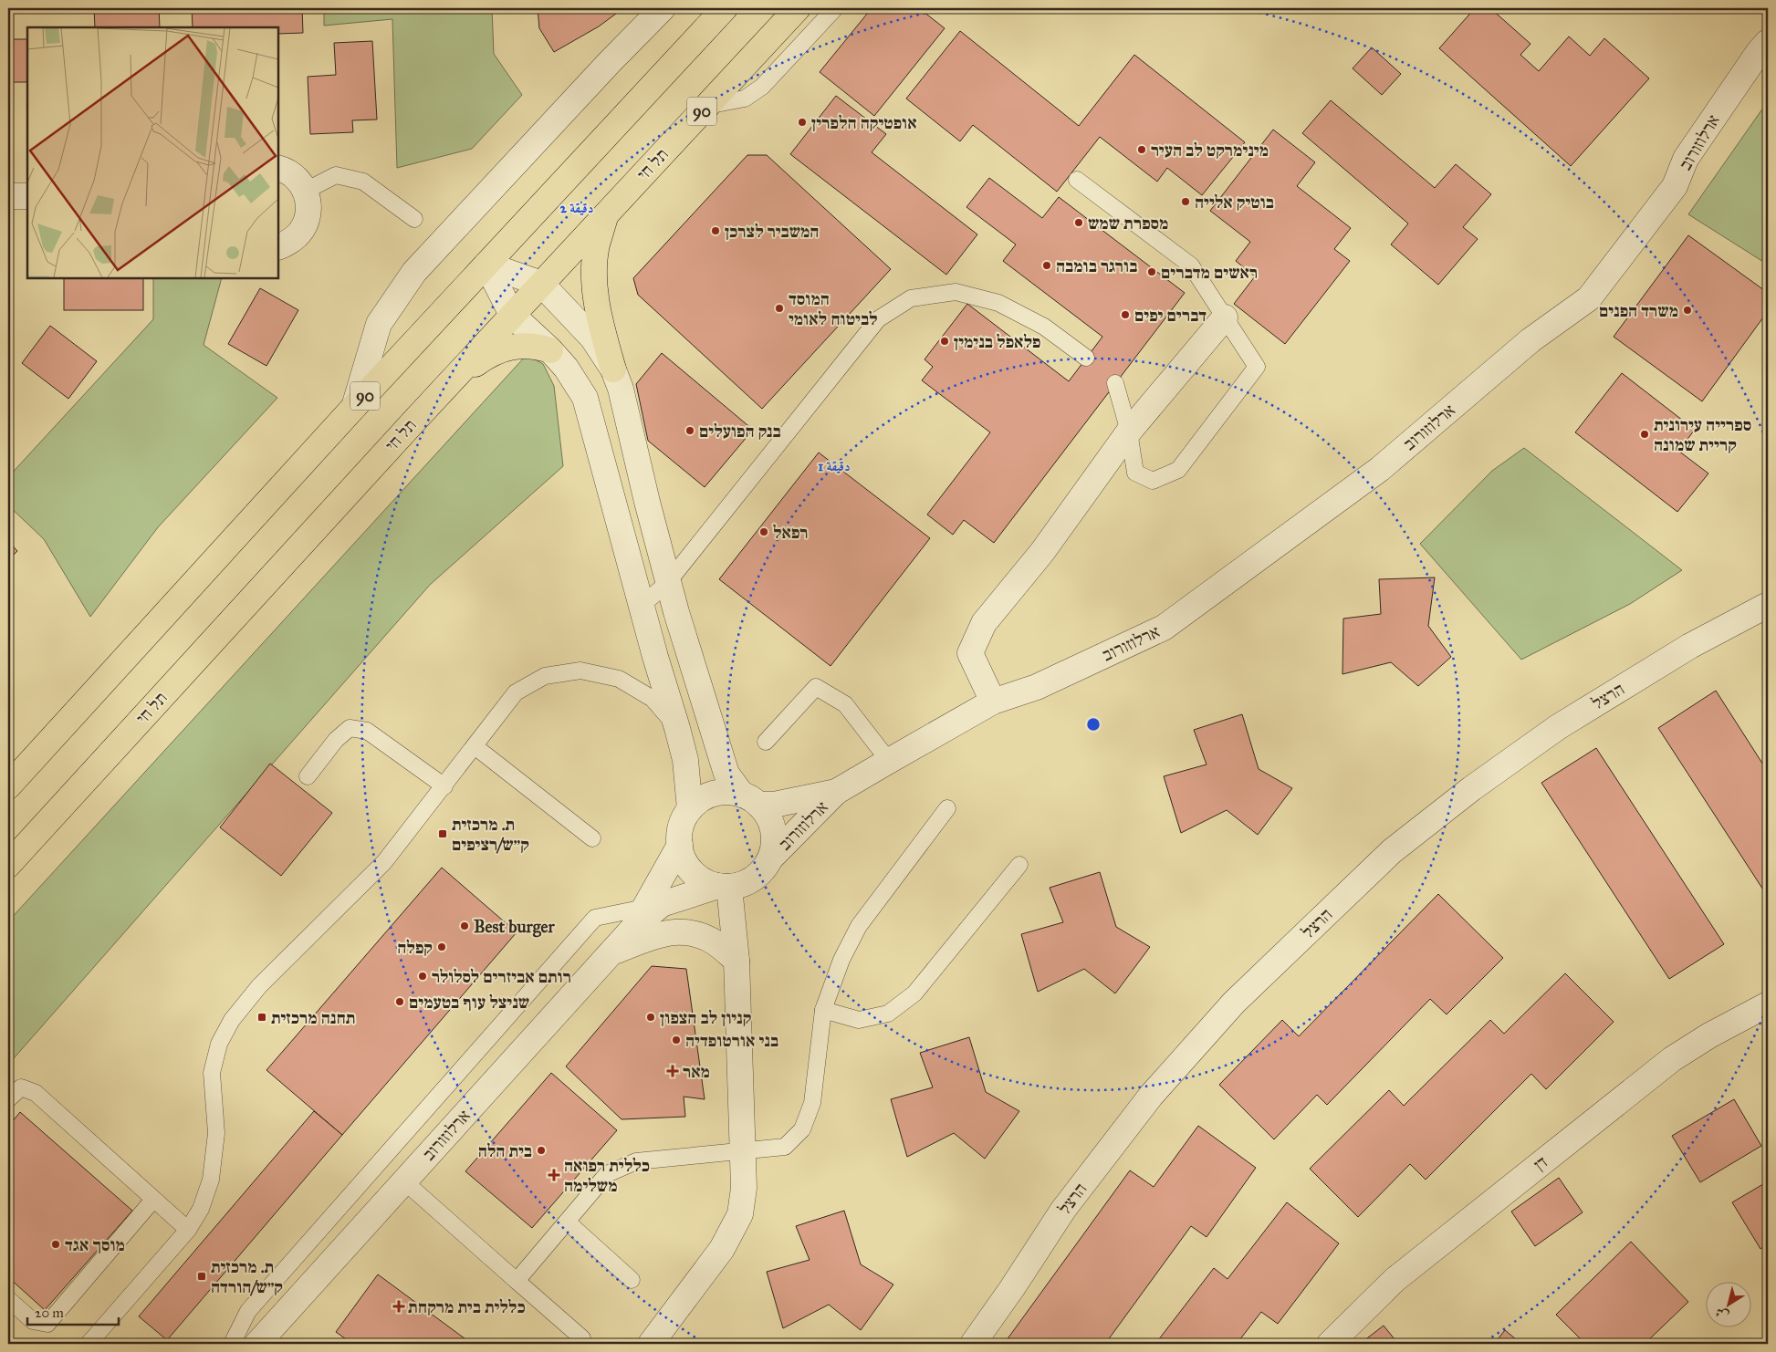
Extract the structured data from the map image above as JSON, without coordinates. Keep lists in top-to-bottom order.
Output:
{
  "streets": {
    "highway": ["90", "תל חי"],
    "street": ["ארלוזורוב", "הרצל", "דן"]
  },
  "places": {
    "other": [
      "אופטיקה הלפרין",
      "מינימרקט לב העיר",
      "בוטיק אלייה",
      "מספרת שמש",
      "המשביר לצרכן",
      "בורגר בומבה",
      "ראשים מדברים",
      "המוסד לביטוח לאומי",
      "משרד הפנים",
      "דברים יפים",
      "פלאפל בנימין",
      "בנק הפועלים",
      "ספרייה עירונית קריית שמונה",
      "רפאל",
      "Best burger",
      "קפלה",
      "רותם אביזרים לסלולר",
      "שניצל עוף בטעמים",
      "קניון לב הצפון",
      "בני אורטופדיה",
      "בית הלה",
      "מוסך אגד"
    ],
    "transit": ["ת. מרכזית ק״ש/רציפים", "תחנה מרכזית", "ת. מרכזית ק״ש/הורדה"],
    "health": ["מאר", "כללית רפואה משלימה", "כללית בית מרקחת"]
  },
  "scale_bar": "20 m",
  "north": "bottom left",
  "rings": ["2 دقيقة", "1 دقيقة"]
}
